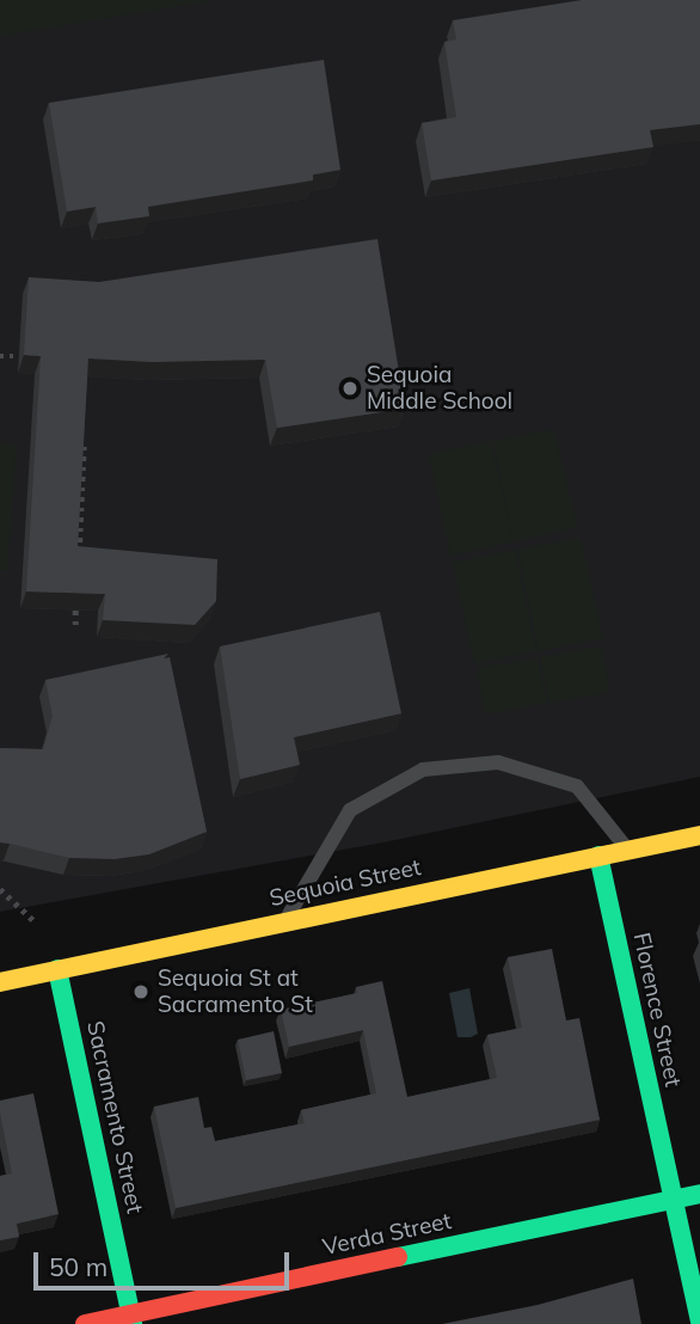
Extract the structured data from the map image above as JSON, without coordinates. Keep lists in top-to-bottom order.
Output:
{
  "streets": {
    "street": [
      "Sequoia Street",
      "Florence Street",
      "Sacramento Street",
      "Verda Street"
    ]
  },
  "crossings": [
    ["Sequoia Street", "Florence Street"],
    ["Sequoia Street", "Sacramento Street"],
    ["Florence Street", "Verda Street"],
    ["Sacramento Street", "Verda Street"]
  ],
  "places": ["Sequoia Middle School", "Sequoia St at Sacramento St"],
  "scale_bar": "50 m"
}
